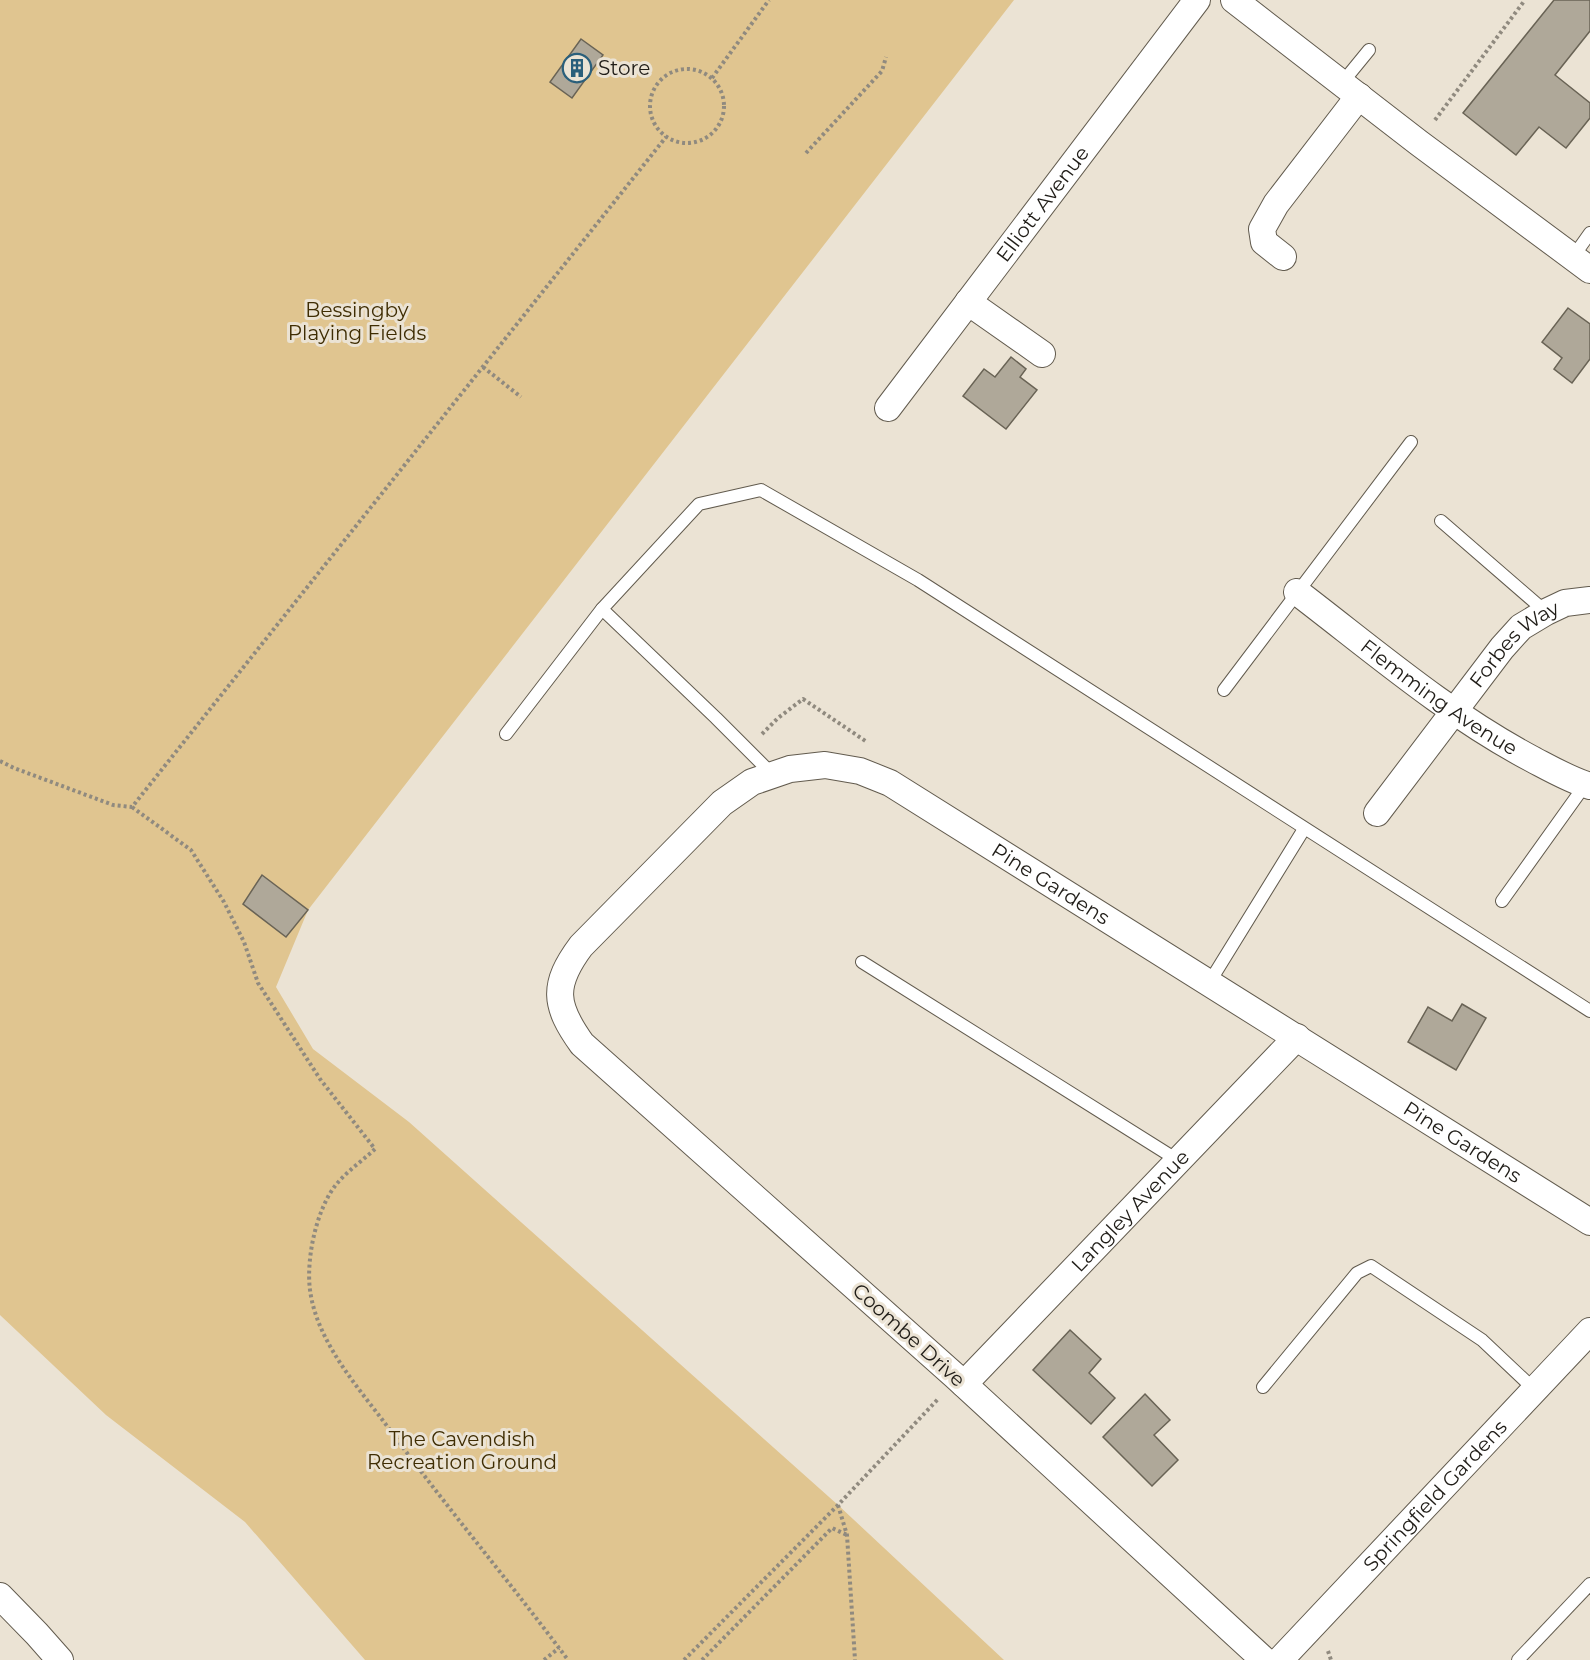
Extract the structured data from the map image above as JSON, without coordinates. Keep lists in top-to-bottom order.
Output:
{
  "streets": {
    "street": [
      "Elliott Avenue",
      "Forbes Way",
      "Flemming Avenue",
      "Pine Gardens",
      "Langley Avenue",
      "Coombe Drive",
      "Springfield Gardens"
    ]
  },
  "crossings": [
    ["Forbes Way", "Flemming Avenue"],
    ["Pine Gardens", "Langley Avenue"],
    ["Pine Gardens", "Coombe Drive"],
    ["Langley Avenue", "Coombe Drive"]
  ],
  "parks": ["Bessingby Playing Fields", "The Cavendish Recreation Ground"],
  "places": {
    "building": ["Store"]
  }
}
